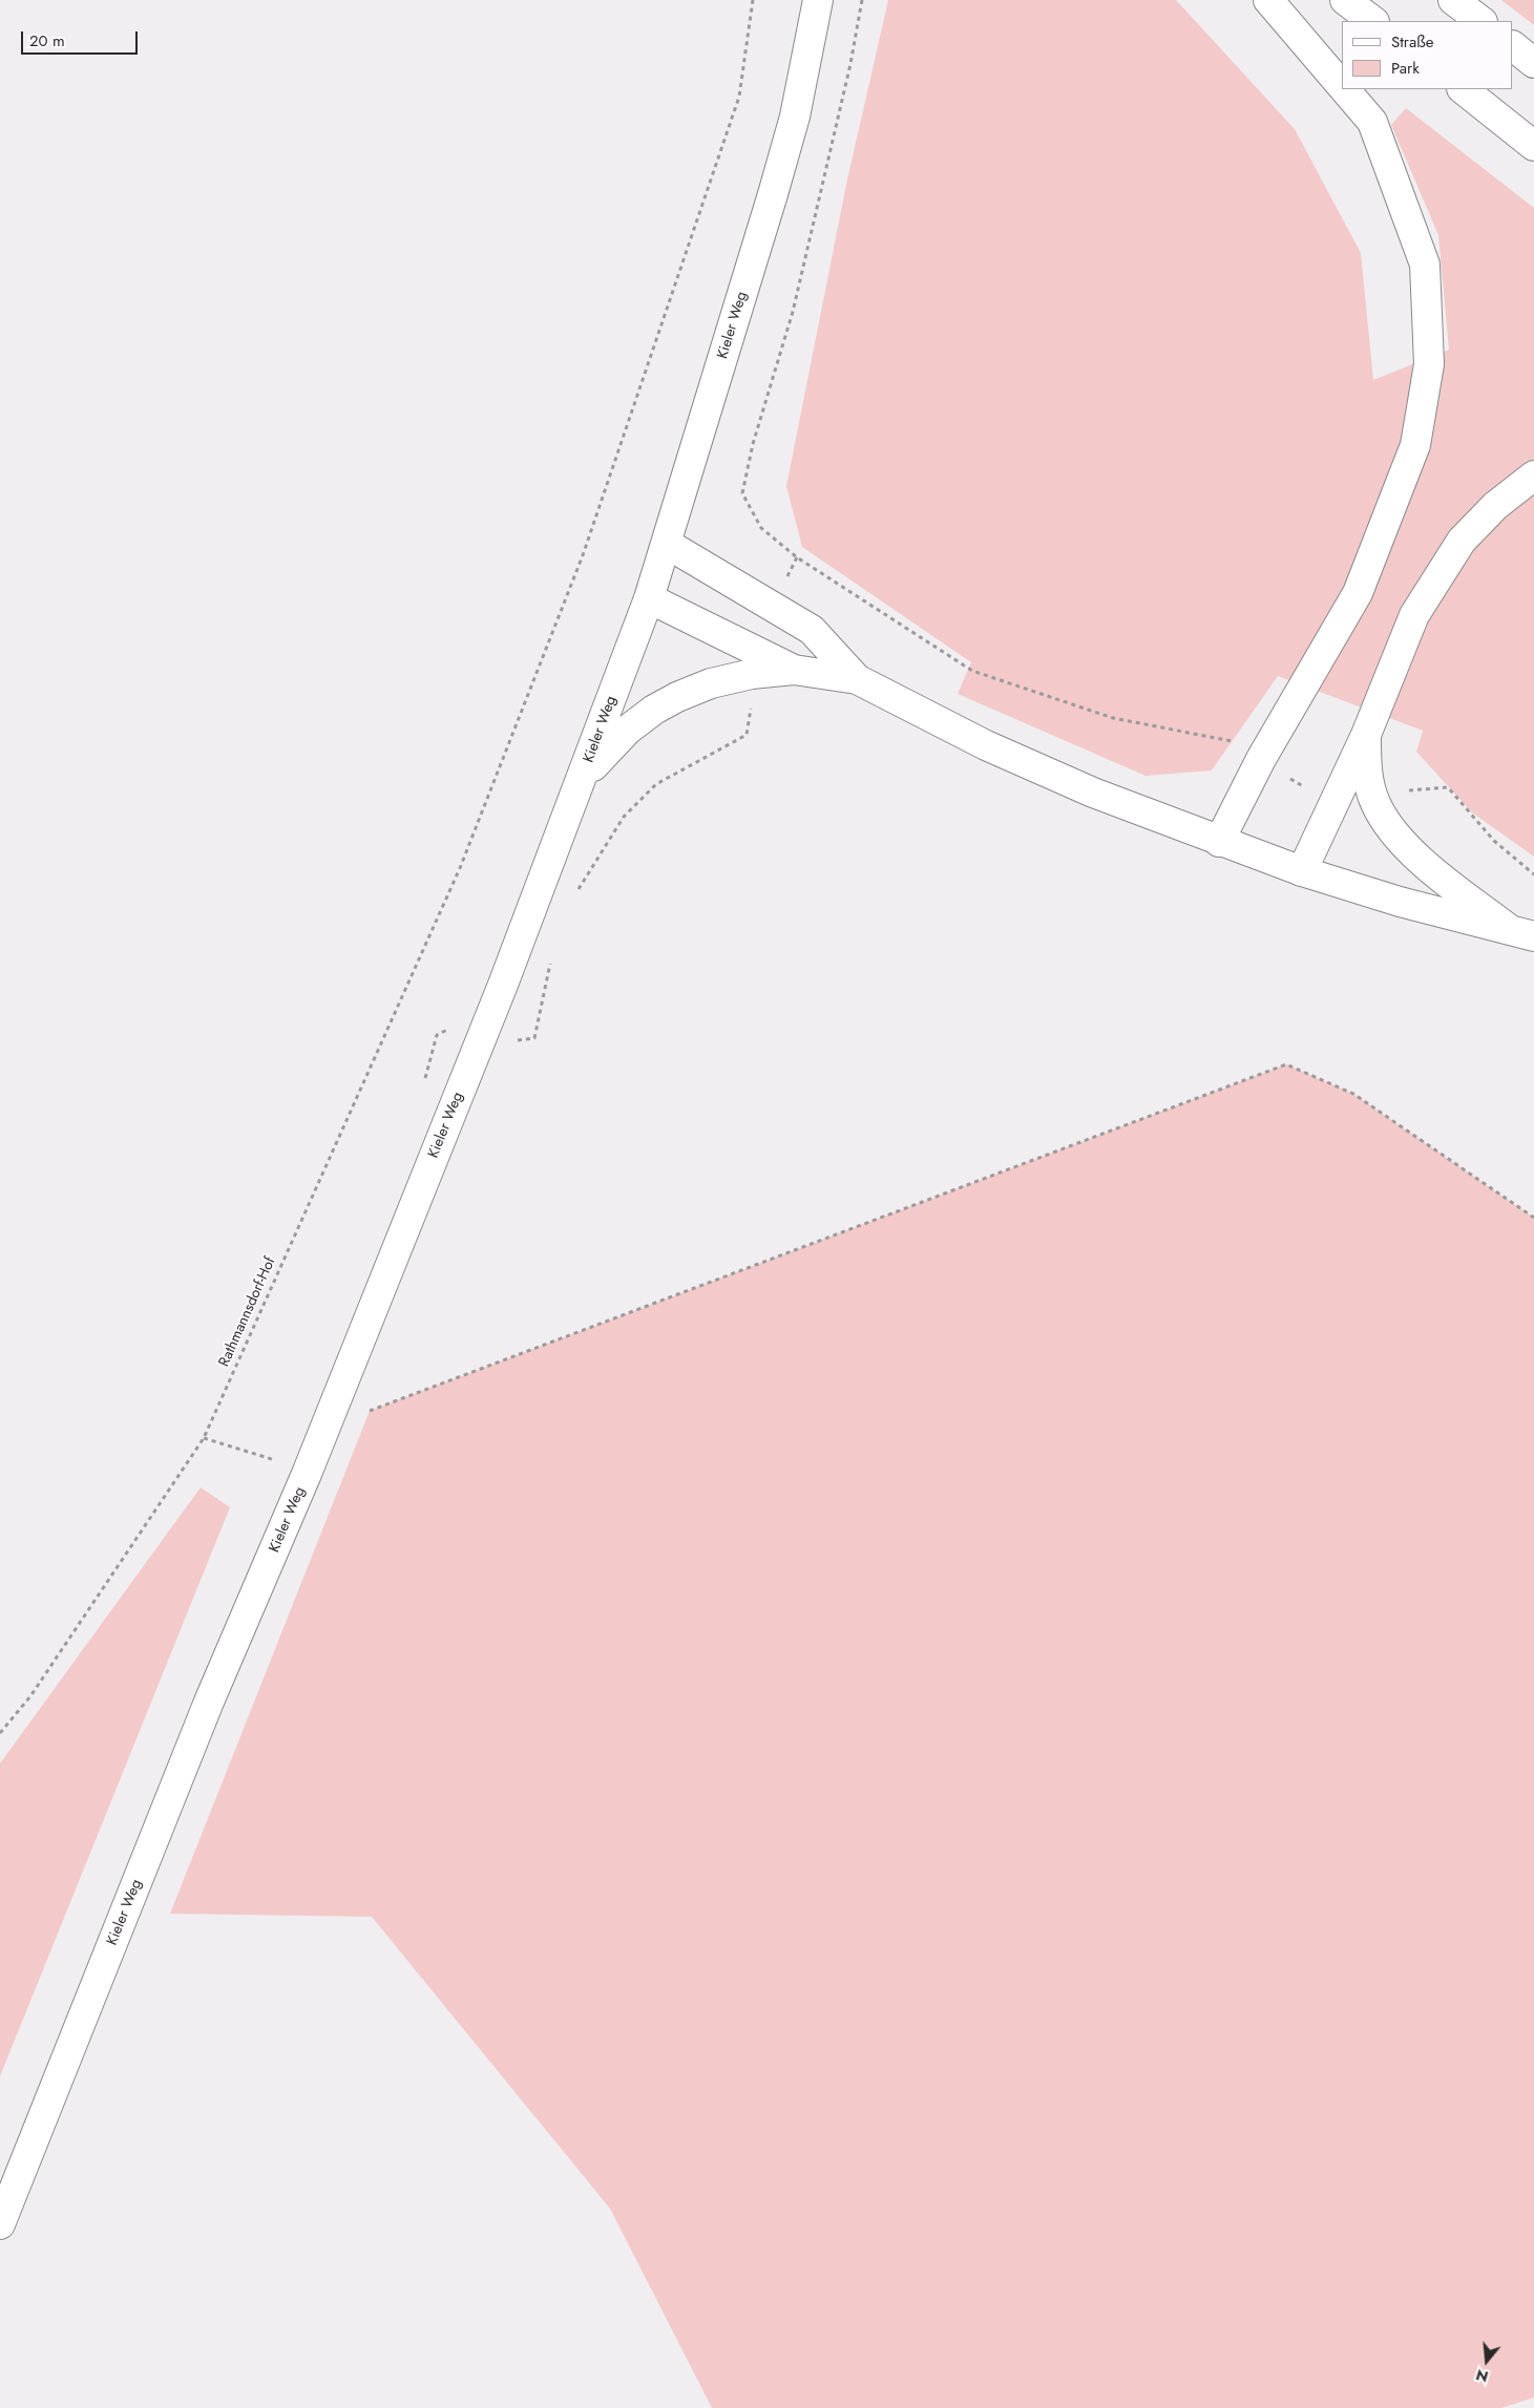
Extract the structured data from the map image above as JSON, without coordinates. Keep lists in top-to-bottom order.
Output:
{
  "streets": {
    "main road": ["Kieler Weg"],
    "path": ["Rathmannsdorf-Hof"]
  },
  "legend": ["Straße", "Park"],
  "scale_bar": "20 m",
  "north": "bottom"
}
